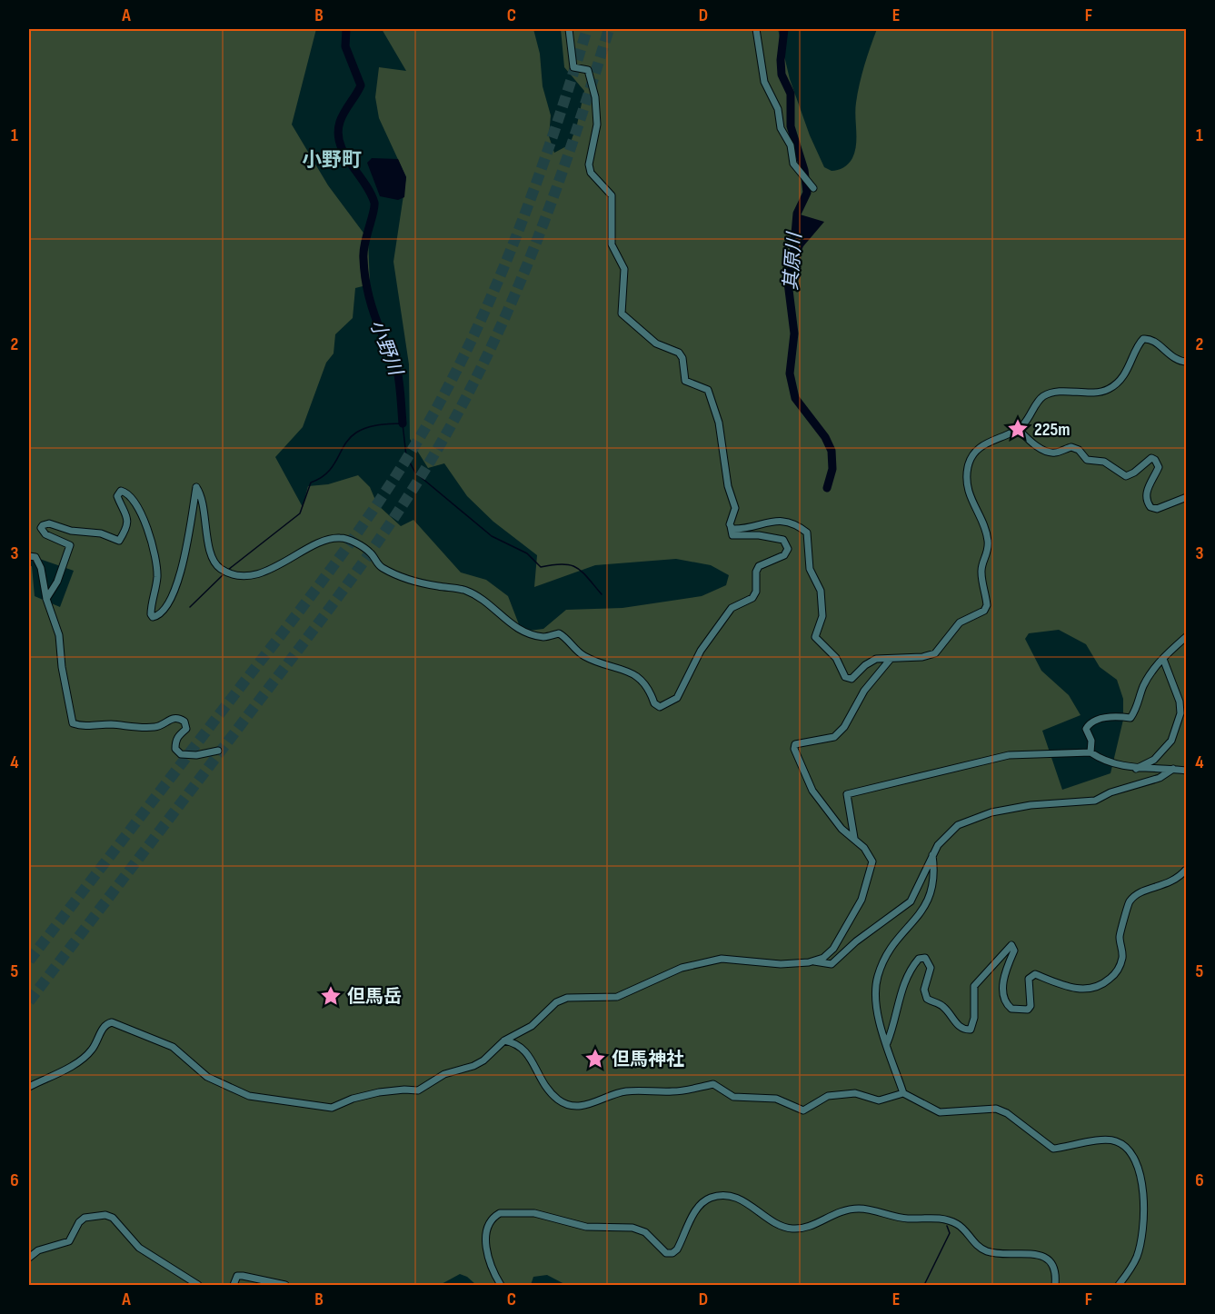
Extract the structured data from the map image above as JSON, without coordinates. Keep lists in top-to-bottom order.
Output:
{
  "districts": ["小野町"],
  "water": ["其原川", "小野川"],
  "places": {
    "place": ["225m", "但馬岳", "但馬神社"]
  },
  "grid": {
    "columns": [
      "A",
      "B",
      "C",
      "D",
      "E",
      "F"
    ],
    "rows": [
      "1",
      "2",
      "3",
      "4",
      "5",
      "6"
    ]
  }
}
